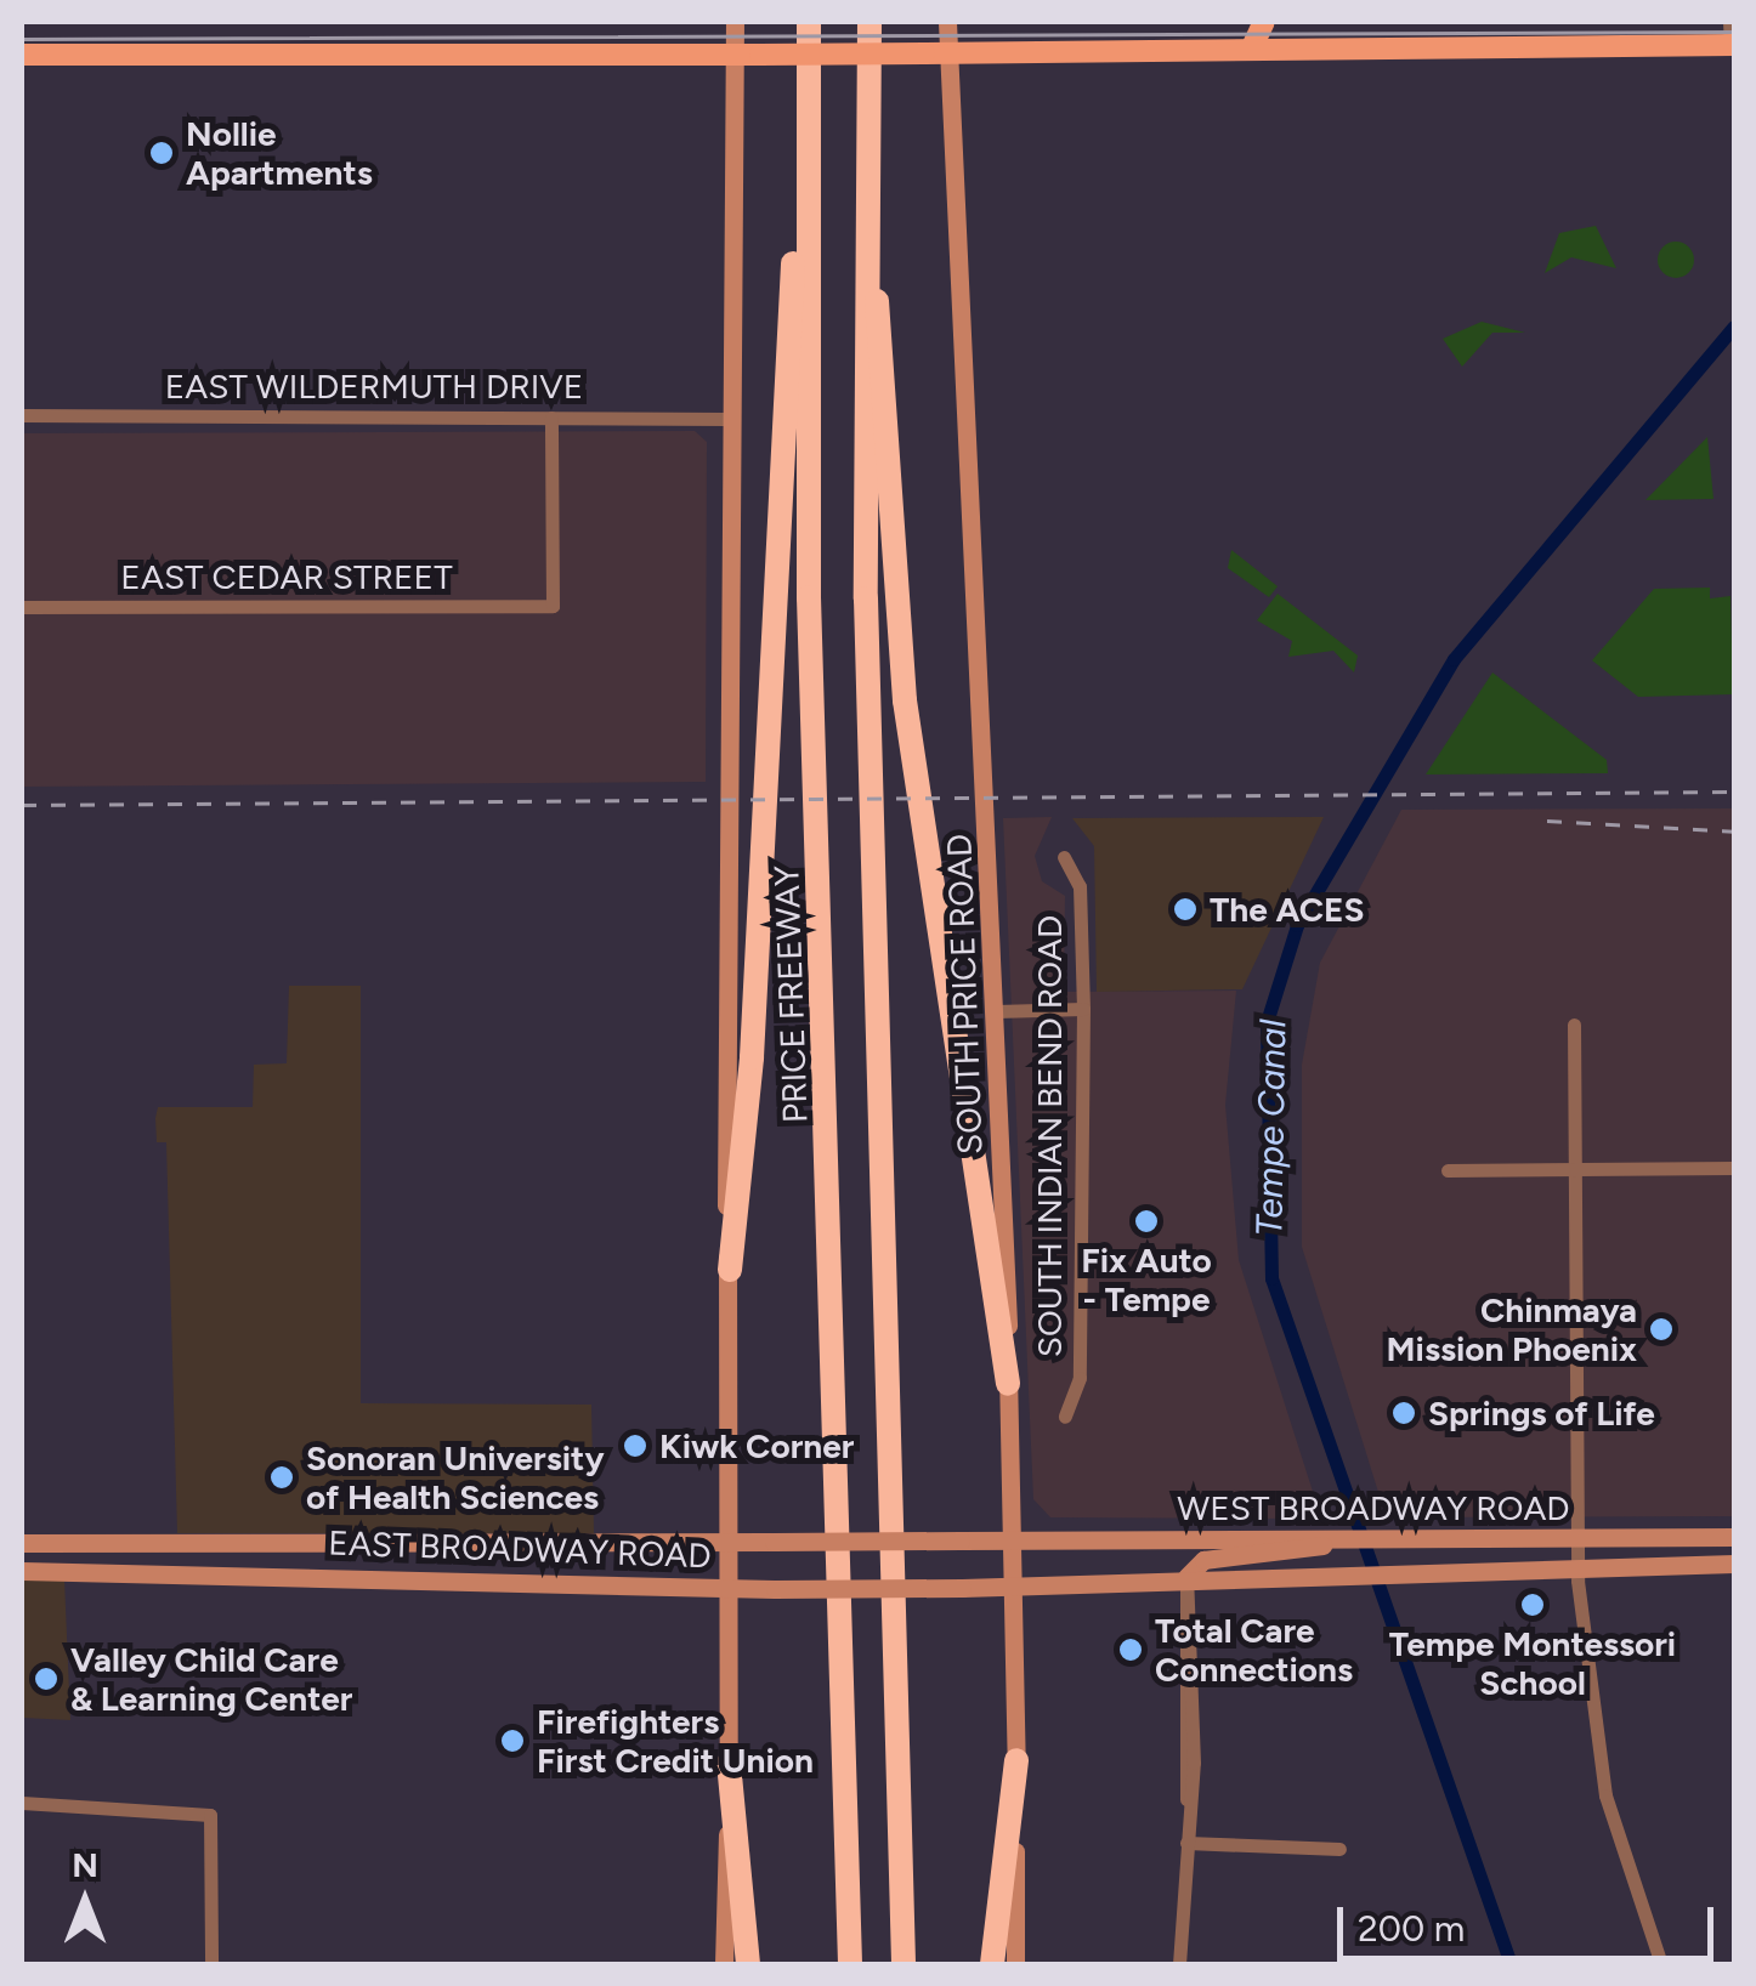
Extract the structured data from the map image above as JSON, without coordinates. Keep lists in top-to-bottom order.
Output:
{
  "streets": {
    "highway": ["PRICE FREEWAY"],
    "main road": ["SOUTH PRICE ROAD", "WEST BROADWAY ROAD", "EAST BROADWAY ROAD"],
    "street": ["EAST WILDERMUTH DRIVE", "EAST CEDAR STREET", "SOUTH INDIAN BEND ROAD"]
  },
  "crossings": [
    ["EAST WILDERMUTH DRIVE", "EAST CEDAR STREET"],
    ["SOUTH PRICE ROAD", "WEST BROADWAY ROAD"],
    ["SOUTH PRICE ROAD", "EAST BROADWAY ROAD"],
    ["WEST BROADWAY ROAD", "EAST BROADWAY ROAD"]
  ],
  "water": ["Tempe Canal"],
  "places": [
    "Nollie Apartments",
    "The ACES",
    "Fix Auto - Tempe",
    "Chinmaya Mission Phoenix",
    "Springs of Life",
    "Kiwk Corner",
    "Sonoran University of Health Sciences",
    "Tempe Montessori School",
    "Total Care Connections",
    "Valley Child Care & Learning Center",
    "Firefighters First Credit Union"
  ],
  "scale_bar": "200 m",
  "north": "top"
}
